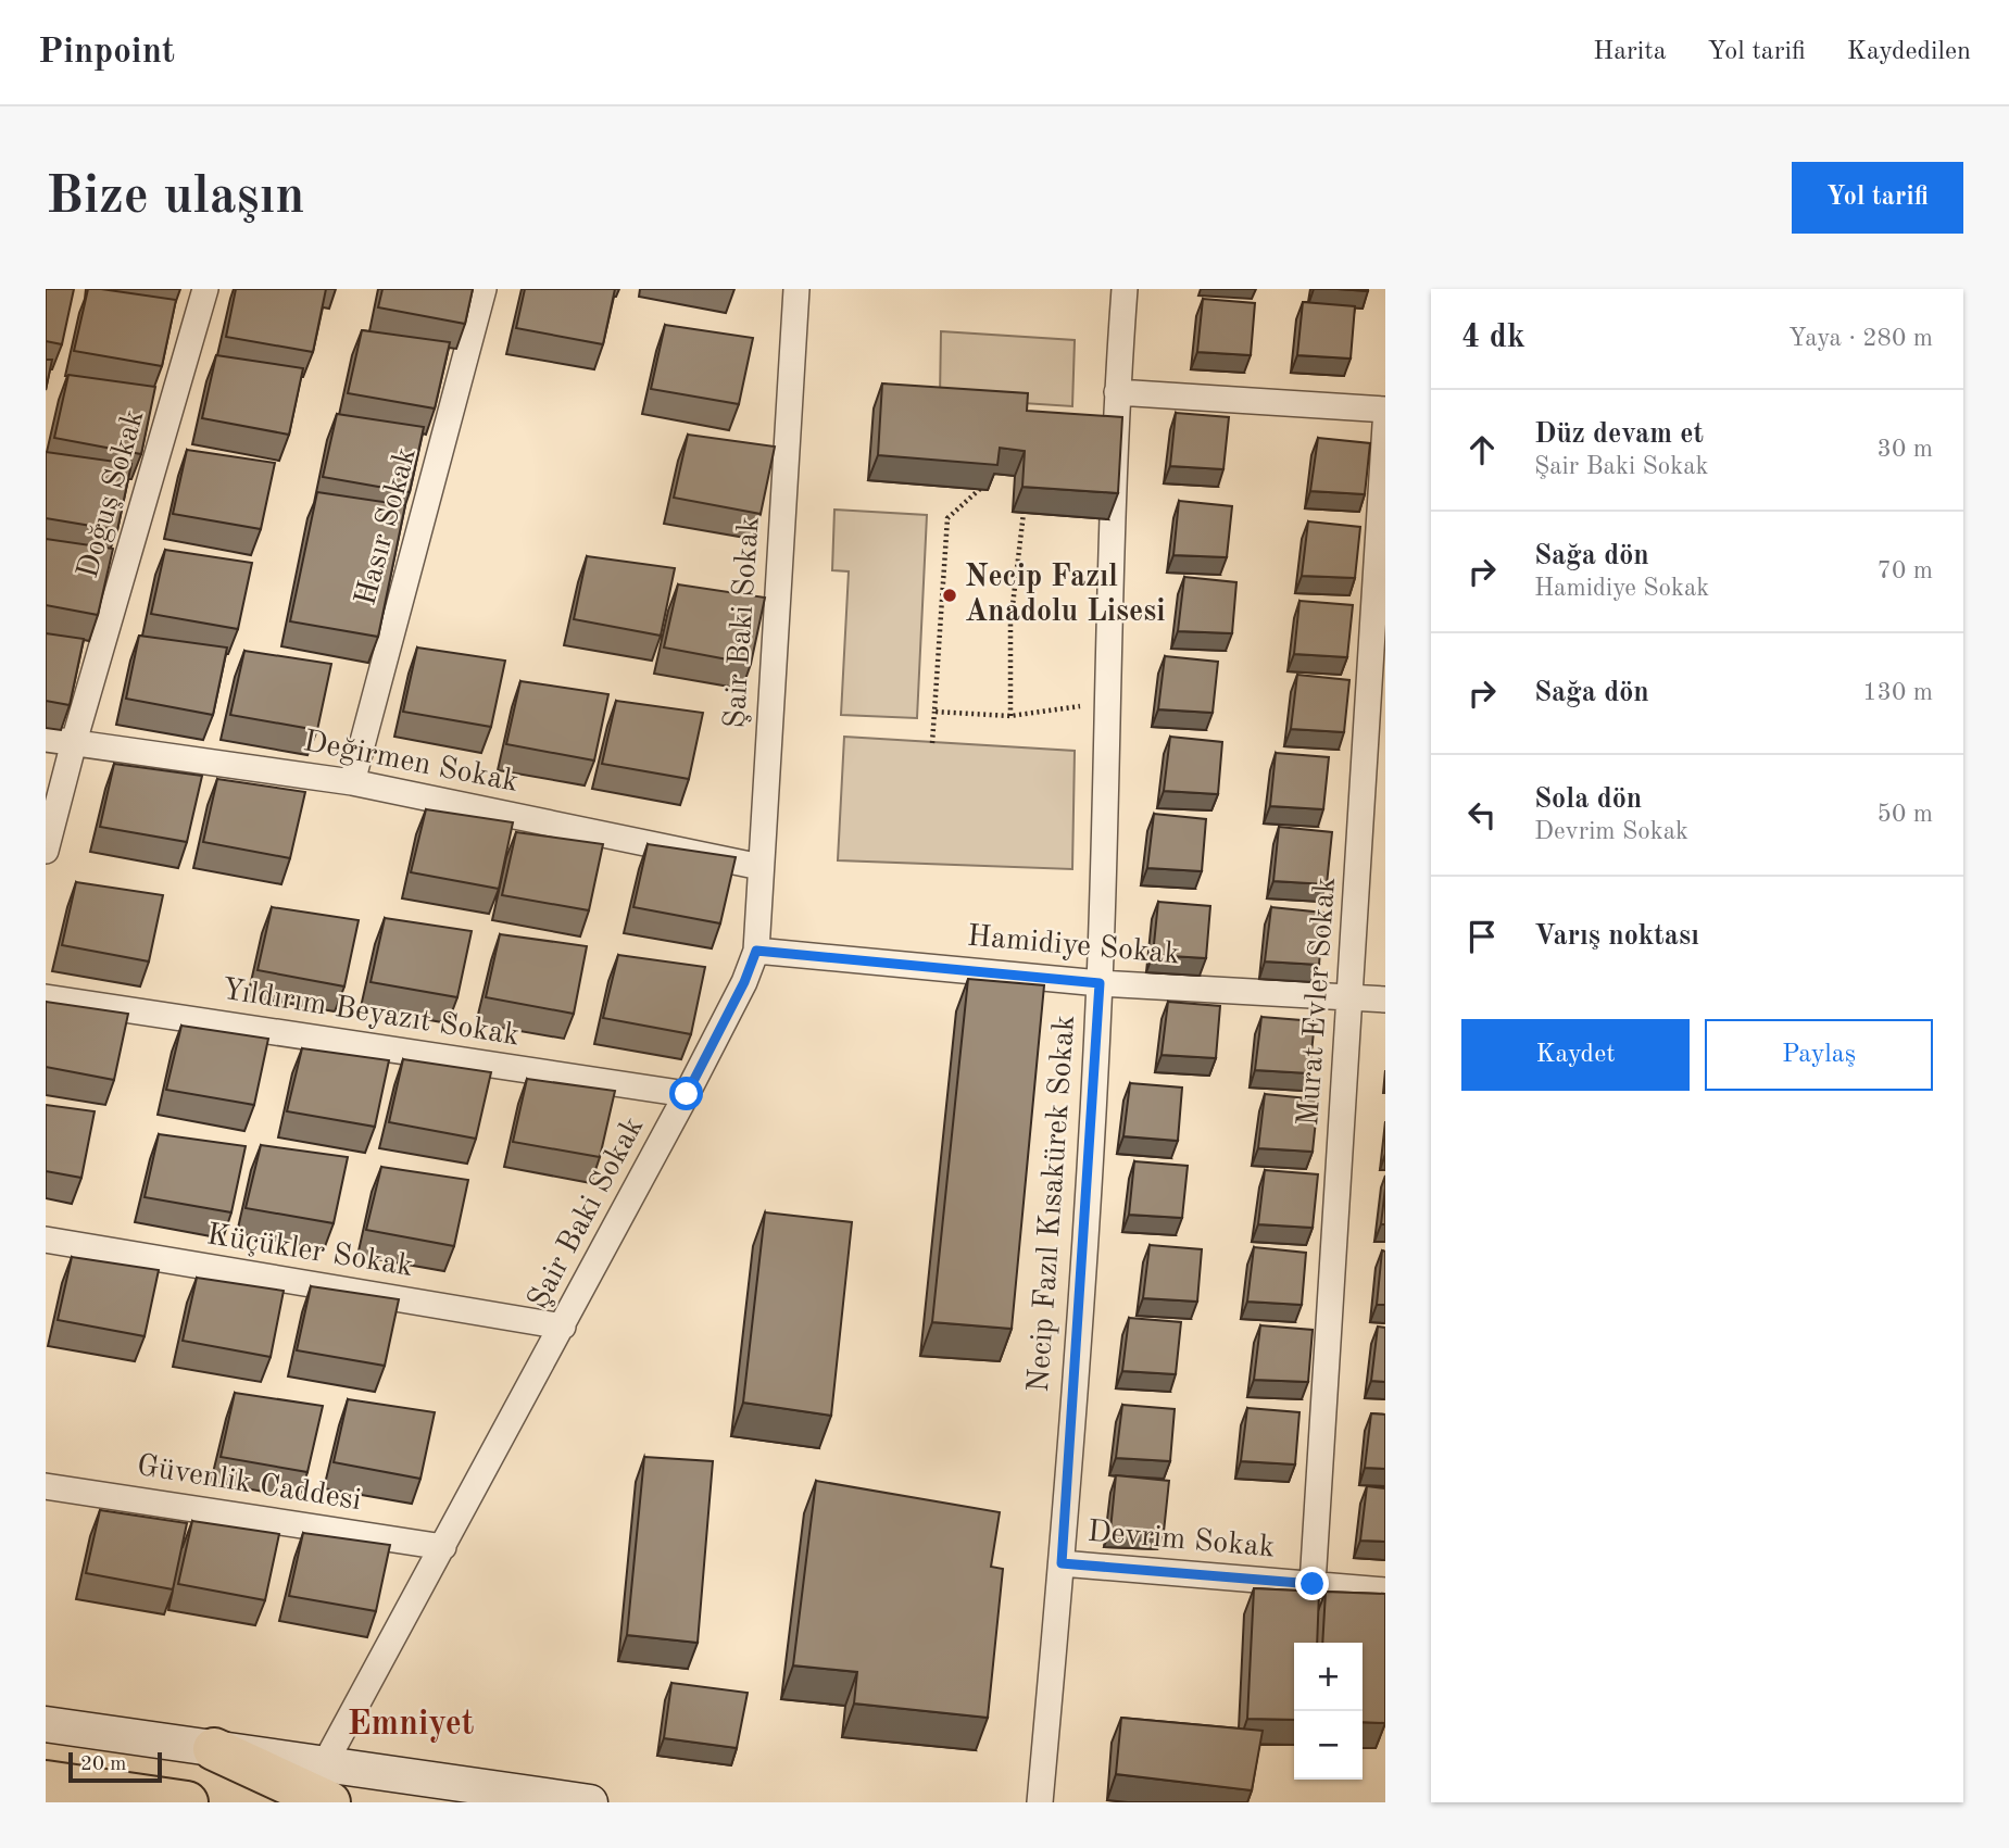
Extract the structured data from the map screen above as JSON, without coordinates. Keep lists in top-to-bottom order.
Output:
{
  "streets": {
    "street": [
      "Doğuş Sokak",
      "Hasır Sokak",
      "Şair Baki Sokak",
      "Değirmen Sokak",
      "Hamidiye Sokak",
      "Murat Evler Sokak",
      "Yıldırım Beyazıt Sokak",
      "Necip Fazıl Kısakürek Sokak",
      "Küçükler Sokak",
      "Güvenlik Caddesi",
      "Devrim Sokak"
    ]
  },
  "crossings": [
    ["Doğuş Sokak", "Değirmen Sokak"],
    ["Hasır Sokak", "Değirmen Sokak"],
    ["Şair Baki Sokak", "Değirmen Sokak"],
    ["Şair Baki Sokak", "Hamidiye Sokak"],
    ["Şair Baki Sokak", "Yıldırım Beyazıt Sokak"],
    ["Şair Baki Sokak", "Küçükler Sokak"],
    ["Şair Baki Sokak", "Güvenlik Caddesi"],
    ["Hamidiye Sokak", "Murat Evler Sokak"],
    ["Hamidiye Sokak", "Necip Fazıl Kısakürek Sokak"],
    ["Murat Evler Sokak", "Devrim Sokak"],
    ["Necip Fazıl Kısakürek Sokak", "Devrim Sokak"]
  ],
  "districts": ["Emniyet"],
  "places": ["Necip Fazıl Anadolu Lisesi"],
  "scale_bar": "20 m",
  "page": {
    "header": "Pinpoint",
    "nav": ["Harita", "Yol tarifi", "Kaydedilen"],
    "buttons": [
      "Yol tarifi",
      ["Kaydet", "Paylaş"]
    ],
    "title": "Bize ulaşın",
    "heading": ["4 dk", "Yaya · 280 m"],
    "list": [
      ["Düz devam et", "Şair Baki Sokak", "30 m"],
      ["Sağa dön", "Hamidiye Sokak", "70 m"],
      ["Sağa dön", "130 m"],
      ["Sola dön", "Devrim Sokak", "50 m"],
      "Varış noktası"
    ],
    "map_buttons": ["+", "−"],
    "scale": "20 m"
  }
}
